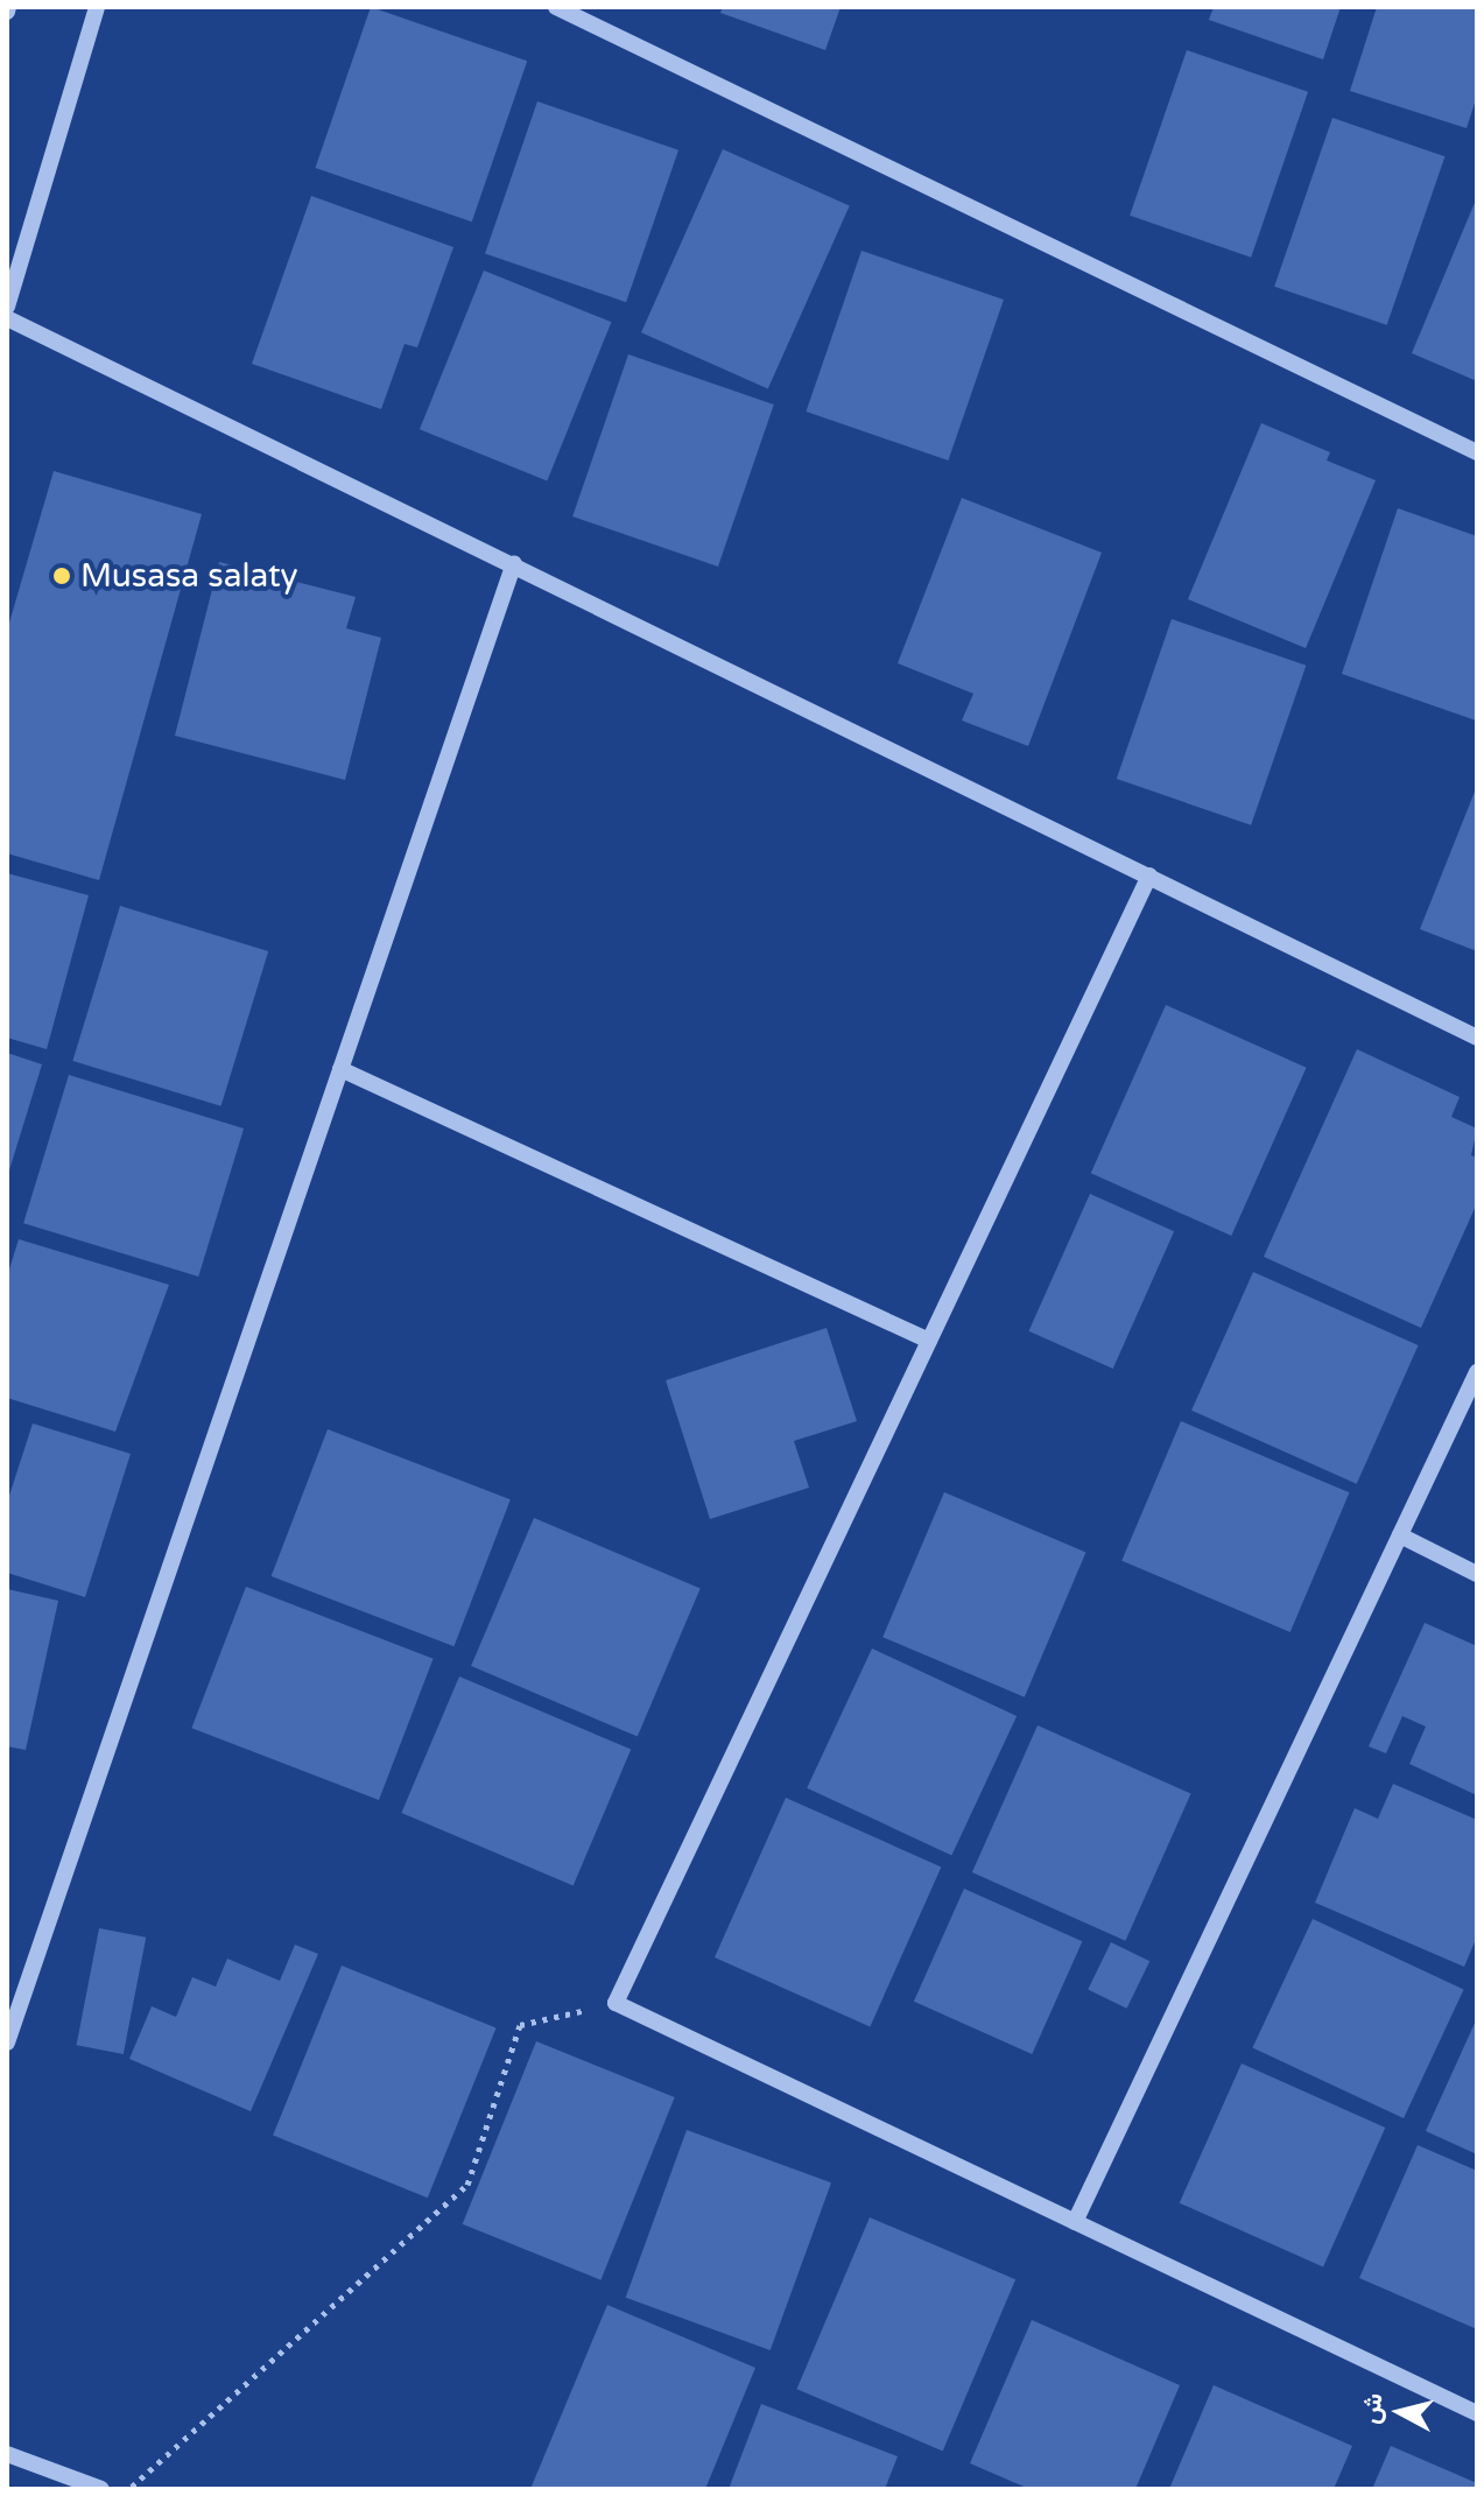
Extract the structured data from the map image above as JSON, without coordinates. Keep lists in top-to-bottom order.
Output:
{
  "places": ["Musasa salaty"],
  "north": "left"
}
